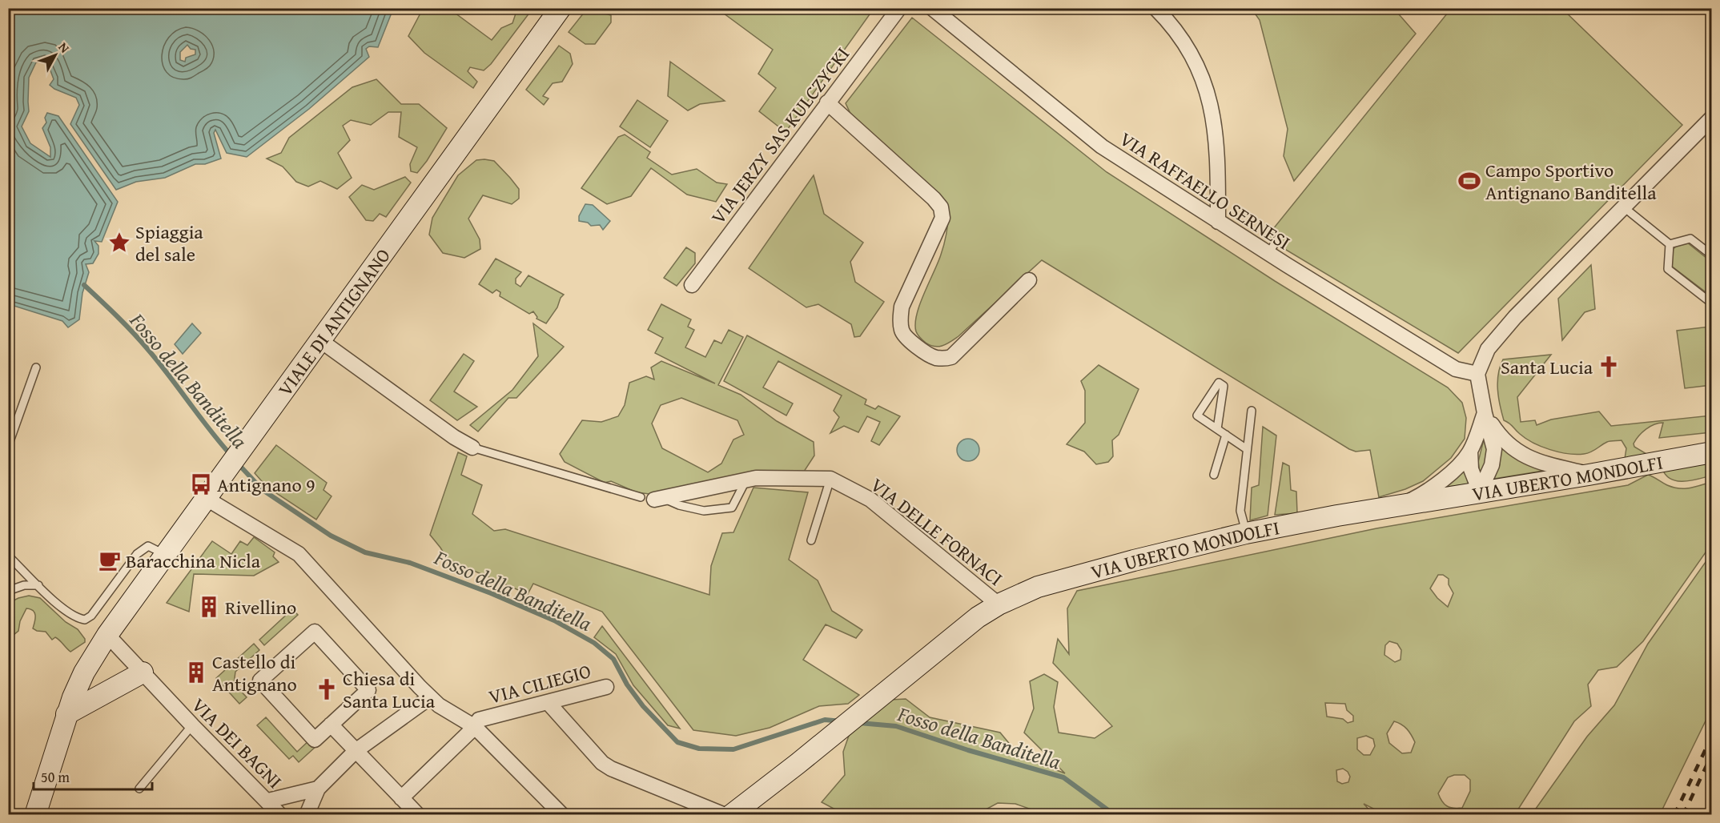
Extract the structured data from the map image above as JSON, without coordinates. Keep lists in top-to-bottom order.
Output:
{
  "streets": {
    "main road": ["VIALE DI ANTIGNANO", "VIA UBERTO MONDOLFI"],
    "street": [
      "VIA JERZY SAS KULCZYCKI",
      "VIA RAFFAELLO SERNESI",
      "VIA DELLE FORNACI",
      "VIA CILIEGIO",
      "VIA DEI BAGNI"
    ]
  },
  "crossings": [
    ["VIALE DI ANTIGNANO", "VIA DEI BAGNI"],
    ["VIA UBERTO MONDOLFI", "VIA DELLE FORNACI"]
  ],
  "water": ["Fosso della Banditella"],
  "places": {
    "sports": ["Campo Sportivo Antignano Banditella"],
    "place": ["Spiaggia del sale"],
    "church": ["Santa Lucia", "Chiesa di Santa Lucia"],
    "bus stop": ["Antignano 9"],
    "cafe": ["Baracchina Nicla"],
    "building": ["Rivellino", "Castello di Antignano"]
  },
  "scale_bar": "50 m",
  "north": "top right"
}
